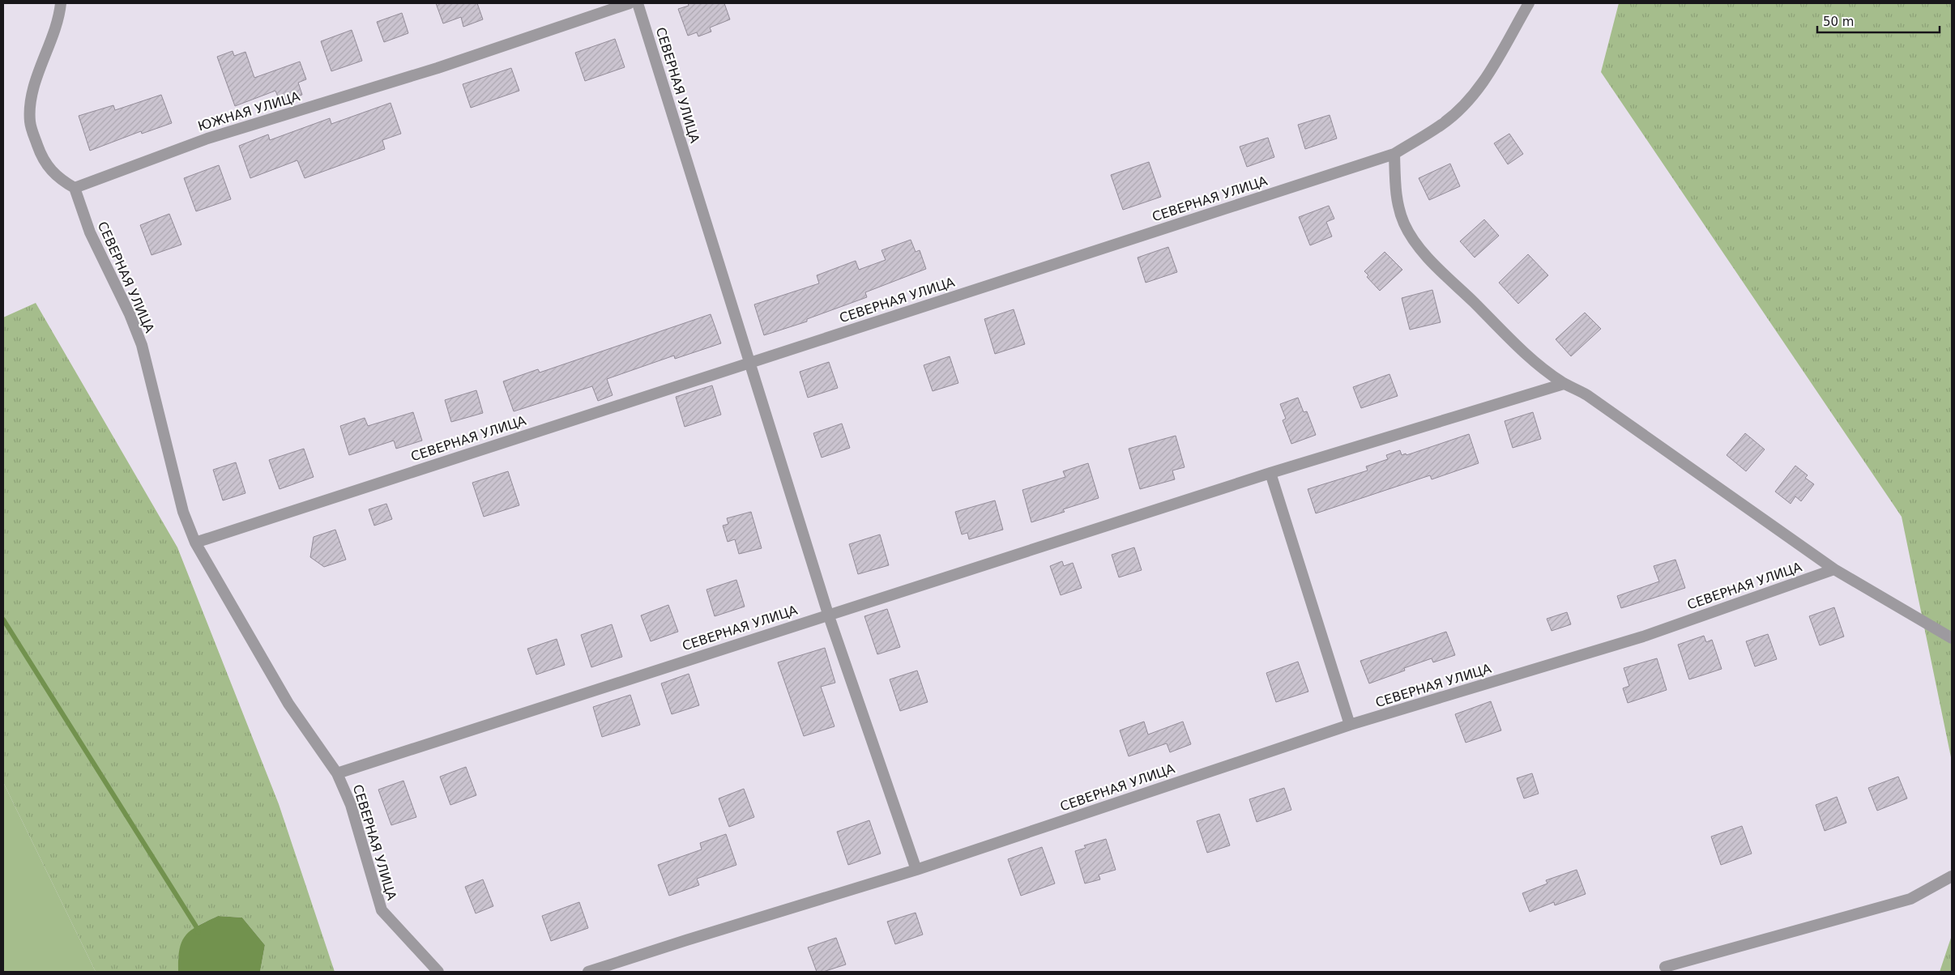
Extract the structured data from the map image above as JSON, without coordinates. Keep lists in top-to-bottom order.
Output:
{
  "streets": {
    "street": ["СЕВЕРНАЯ УЛИЦА", "ЮЖНАЯ УЛИЦА"]
  },
  "crossings": [
    ["СЕВЕРНАЯ УЛИЦА", "ЮЖНАЯ УЛИЦА"]
  ],
  "scale_bar": "50 m"
}
